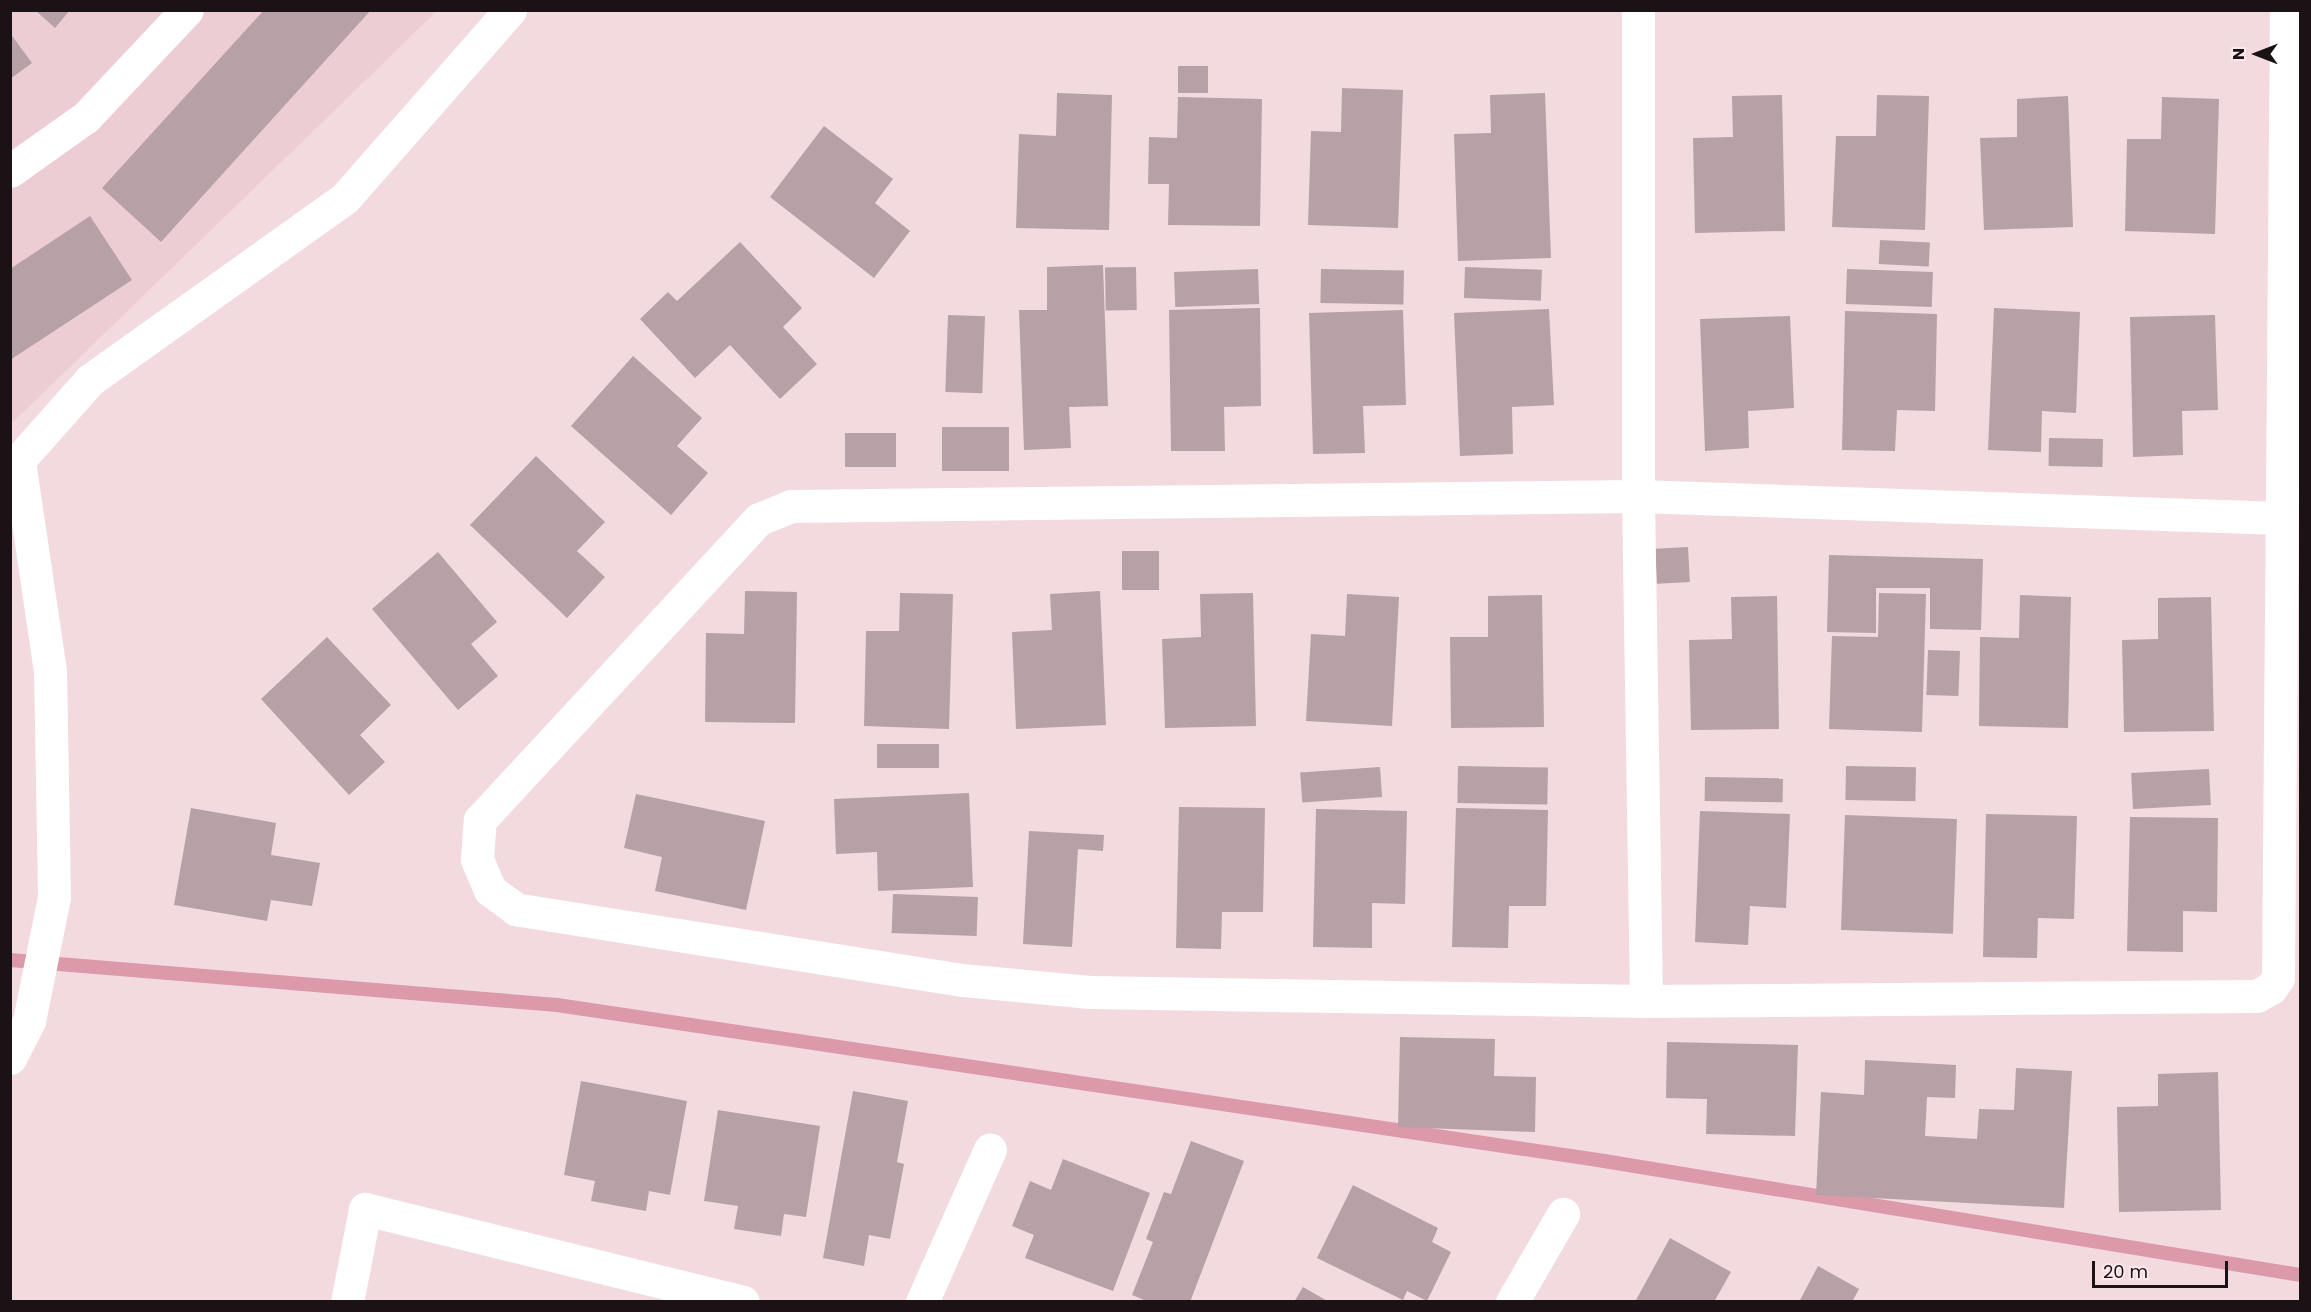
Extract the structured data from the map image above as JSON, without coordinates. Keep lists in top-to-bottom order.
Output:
{
  "scale_bar": "20 m",
  "north": "left"
}
